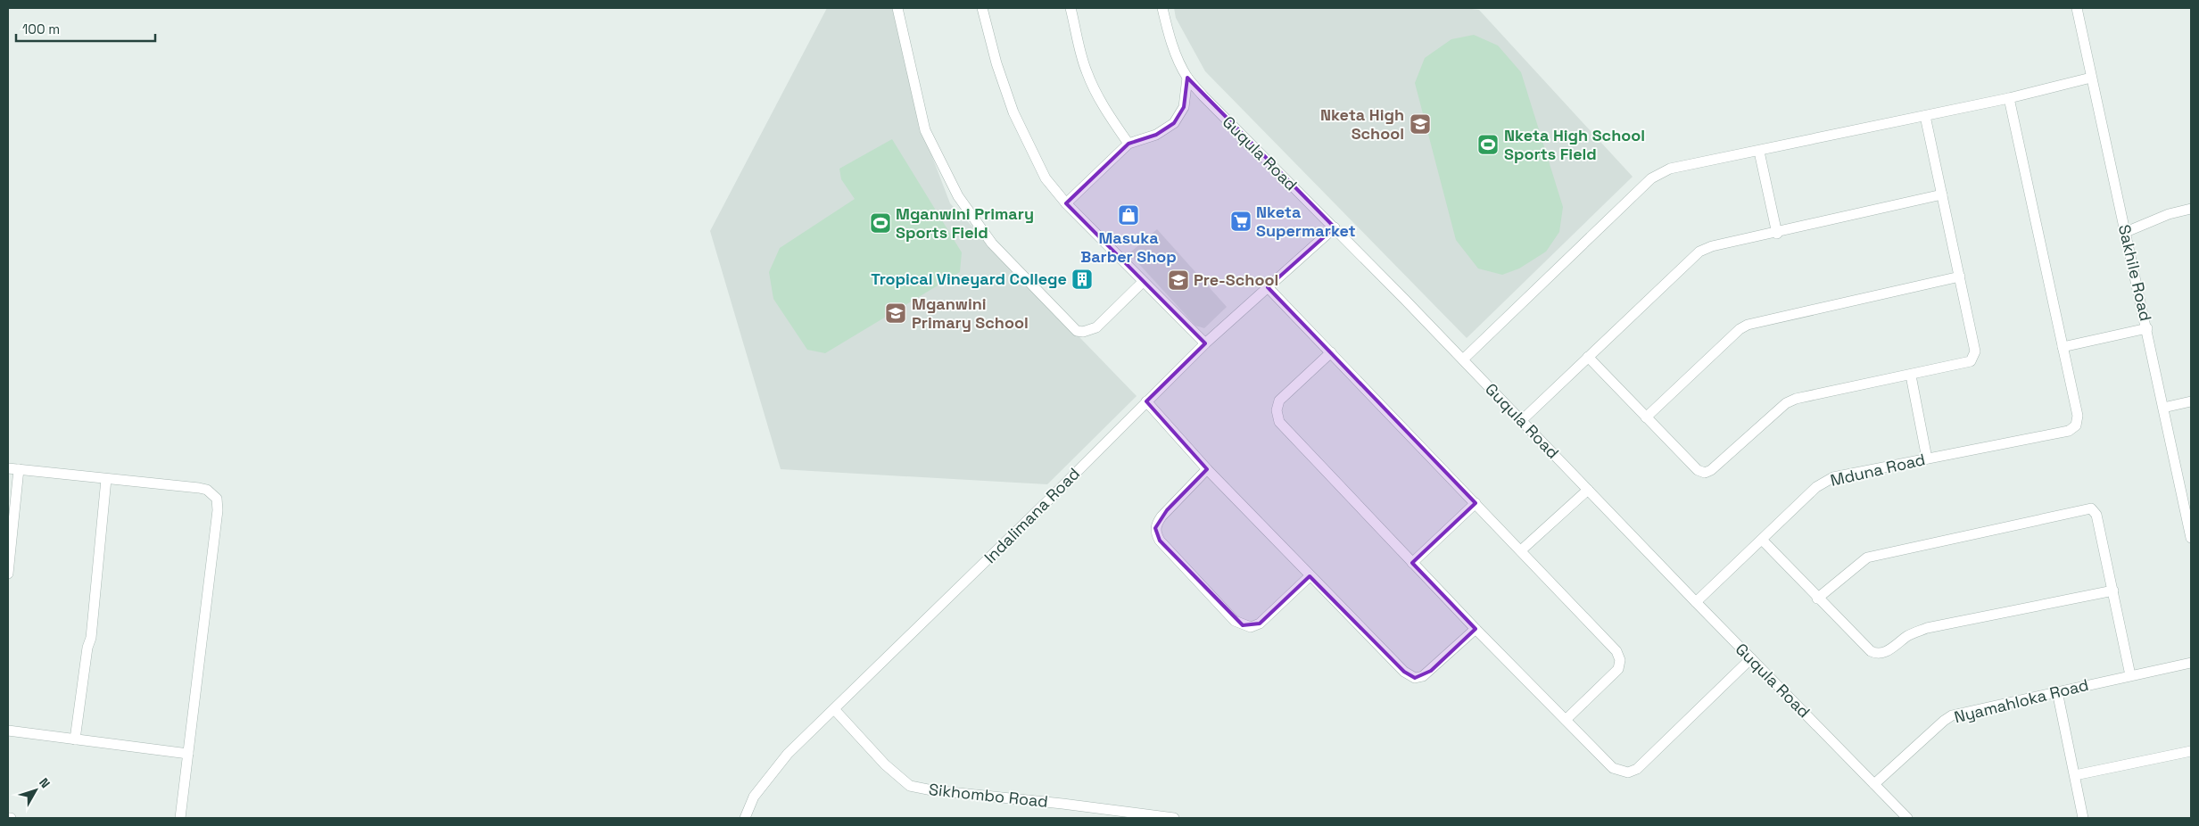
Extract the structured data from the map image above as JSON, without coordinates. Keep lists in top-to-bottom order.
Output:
{
  "streets": {
    "street": [
      "Guqula Road",
      "Sakhile Road",
      "Mduna Road",
      "Indalimana Road",
      "Nyamahloka Road",
      "Sikhombo Road"
    ]
  },
  "crossings": [
    ["Guqula Road", "Mduna Road"],
    ["Guqula Road", "Indalimana Road"],
    ["Guqula Road", "Nyamahloka Road"],
    ["Indalimana Road", "Sikhombo Road"]
  ],
  "places": {
    "school or university": ["Nketa High School", "Pre-School", "Mganwini Primary School"],
    "sports": ["Nketa High School Sports Field", "Mganwini Primary Sports Field"],
    "shop": ["Masuka Barber Shop"],
    "supermarket": ["Nketa Supermarket"],
    "building": ["Tropical Vineyard College"]
  },
  "scale_bar": "100 m",
  "north": "top right"
}
